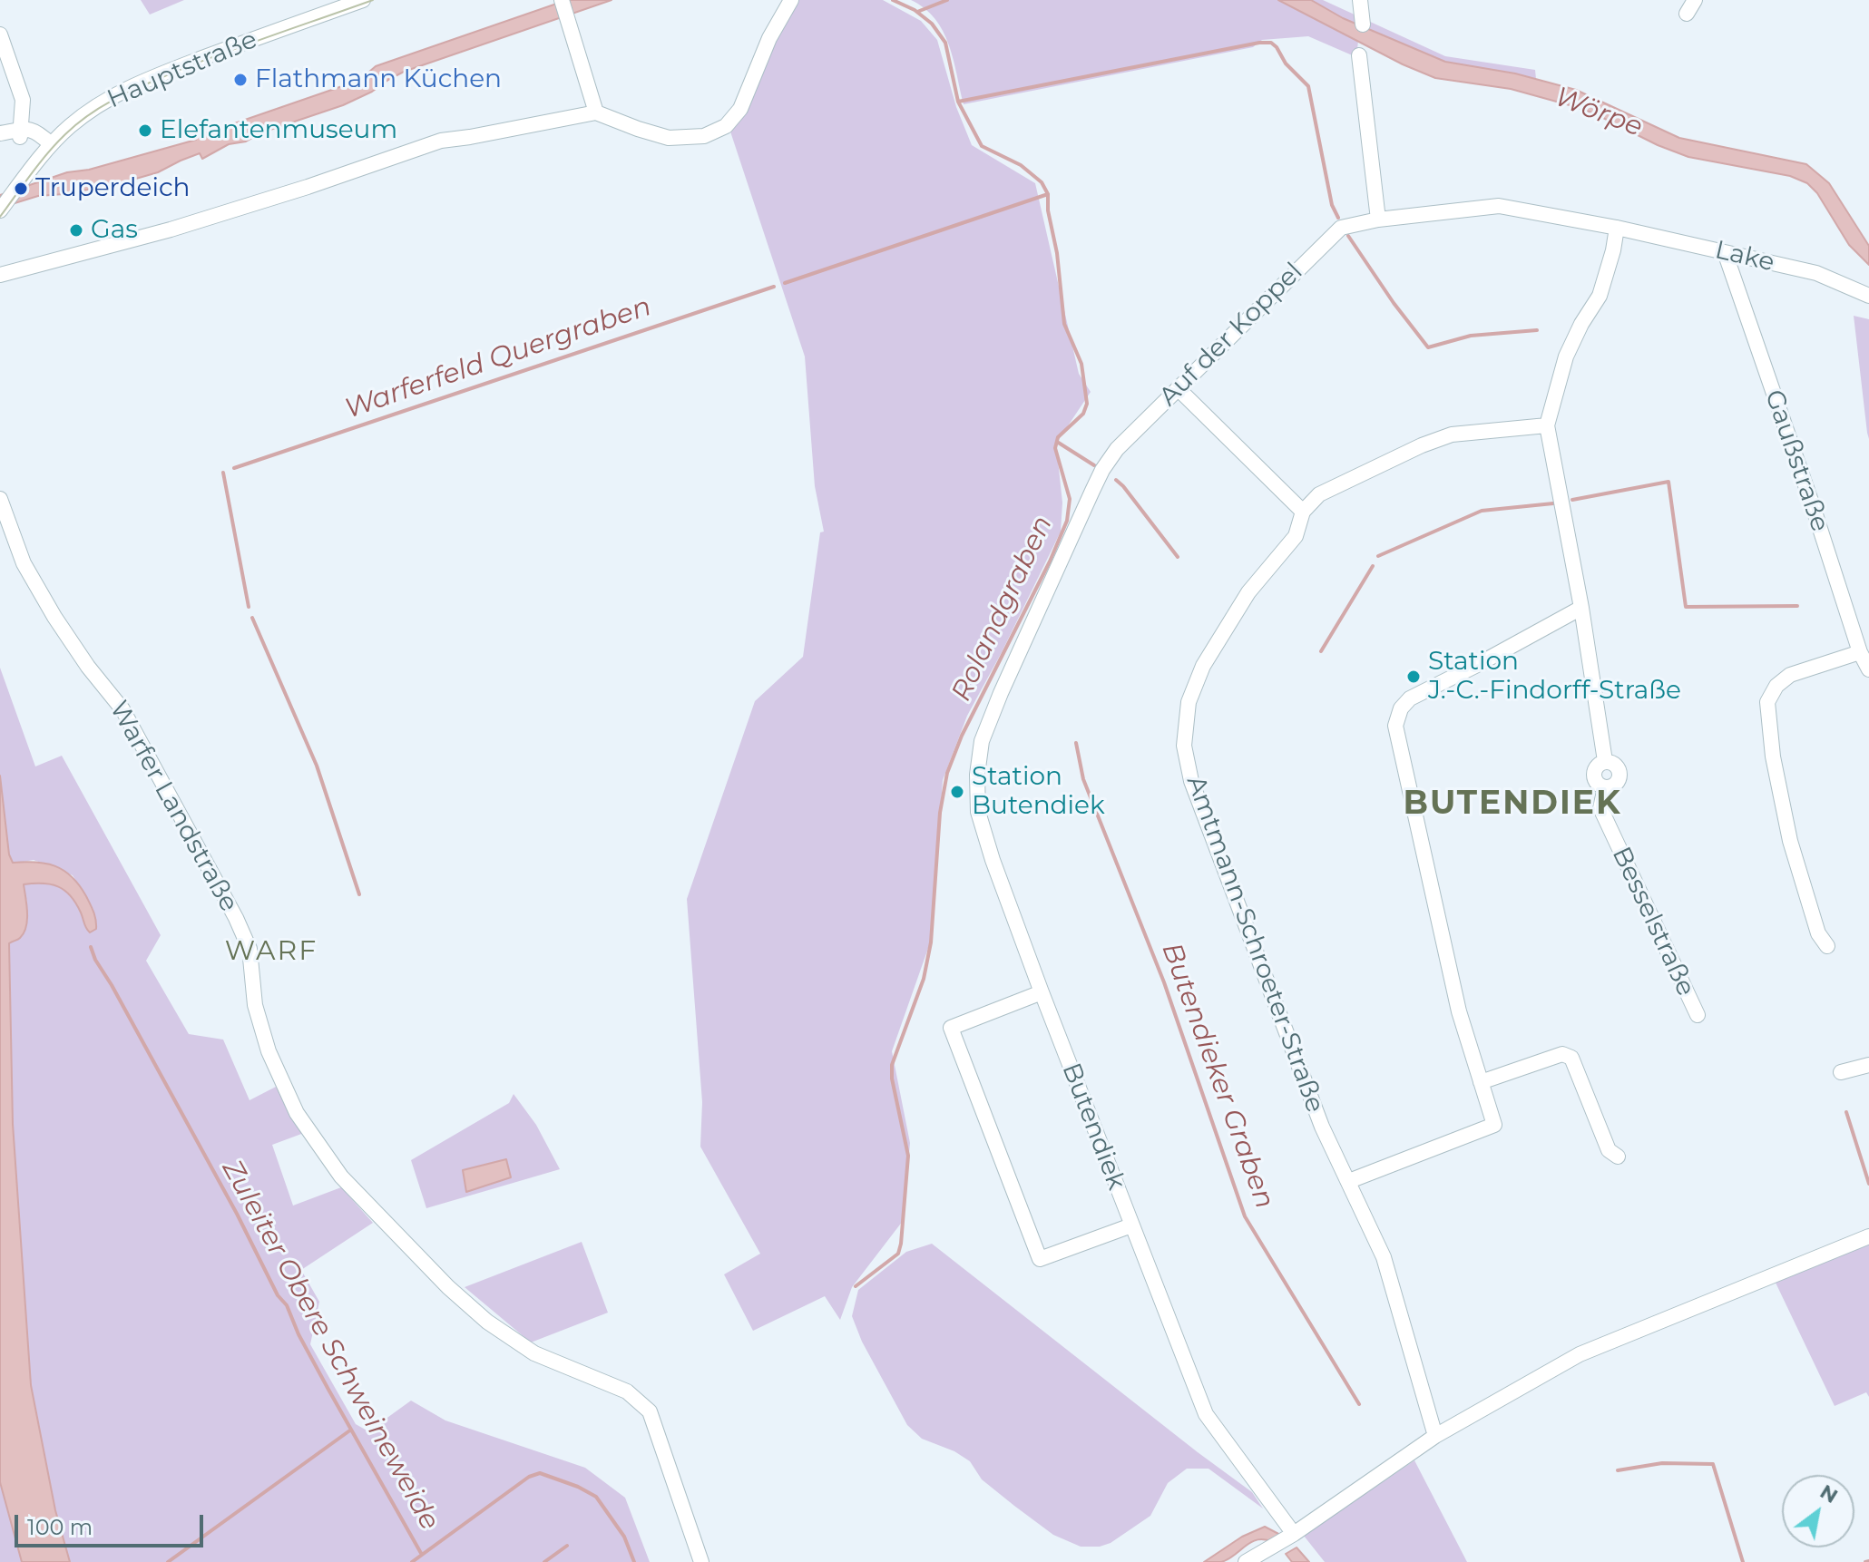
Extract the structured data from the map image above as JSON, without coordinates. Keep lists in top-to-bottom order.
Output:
{
  "streets": {
    "street": [
      "Hauptstraße",
      "Lake",
      "Auf der Koppel",
      "Gaußstraße",
      "Warfer Landstraße",
      "Besselstraße",
      "Amtmann-Schroeter-Straße",
      "Butendiek"
    ]
  },
  "crossings": [
    ["Lake", "Auf der Koppel"],
    ["Lake", "Gaußstraße"],
    ["Auf der Koppel", "Butendiek"]
  ],
  "districts": ["BUTENDIEK", "WARF"],
  "water": [
    "Wörpe",
    "Warferfeld Quergraben",
    "Rolandgraben",
    "Butendieker Graben",
    "Zuleiter Obere Schweineweide"
  ],
  "places": [
    "Flathmann Küchen",
    "Elefantenmuseum",
    "Truperdeich",
    "Gas",
    "Station J.-C.-Findorff-Straße",
    "Station Butendiek"
  ],
  "scale_bar": "100 m",
  "north": "top right"
}
